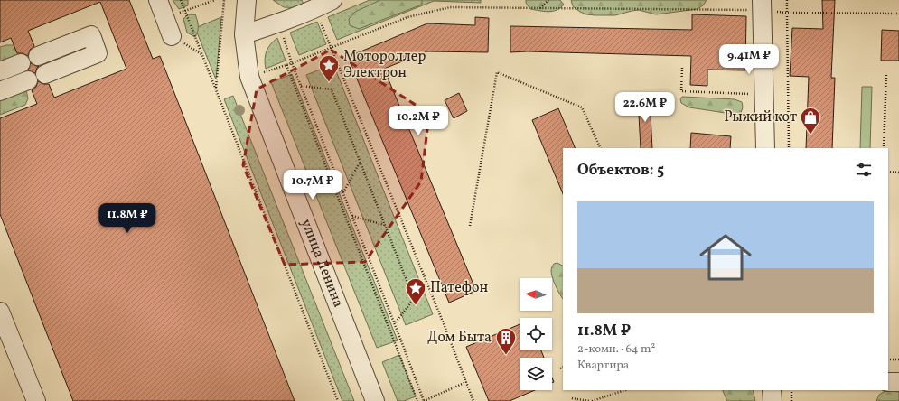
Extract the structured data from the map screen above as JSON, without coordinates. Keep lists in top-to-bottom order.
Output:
{
  "streets": {
    "street": ["улица Ленина"]
  },
  "places": {
    "place": ["Мотороллер Электрон", "Патефон"],
    "shop": ["Рыжий кот"],
    "building": ["Дом Быта"]
  },
  "north": "left",
  "page": {
    "price": [
      "9.41M ₽",
      "22.6M ₽",
      "10.2M ₽",
      "10.7M ₽",
      "11.8M ₽"
    ],
    "heading": "Объектов: 5",
    "list": [
      {
        "name": "11.8M ₽",
        "note": "2-комн. · 64 m² · Квартира"
      }
    ]
  }
}
